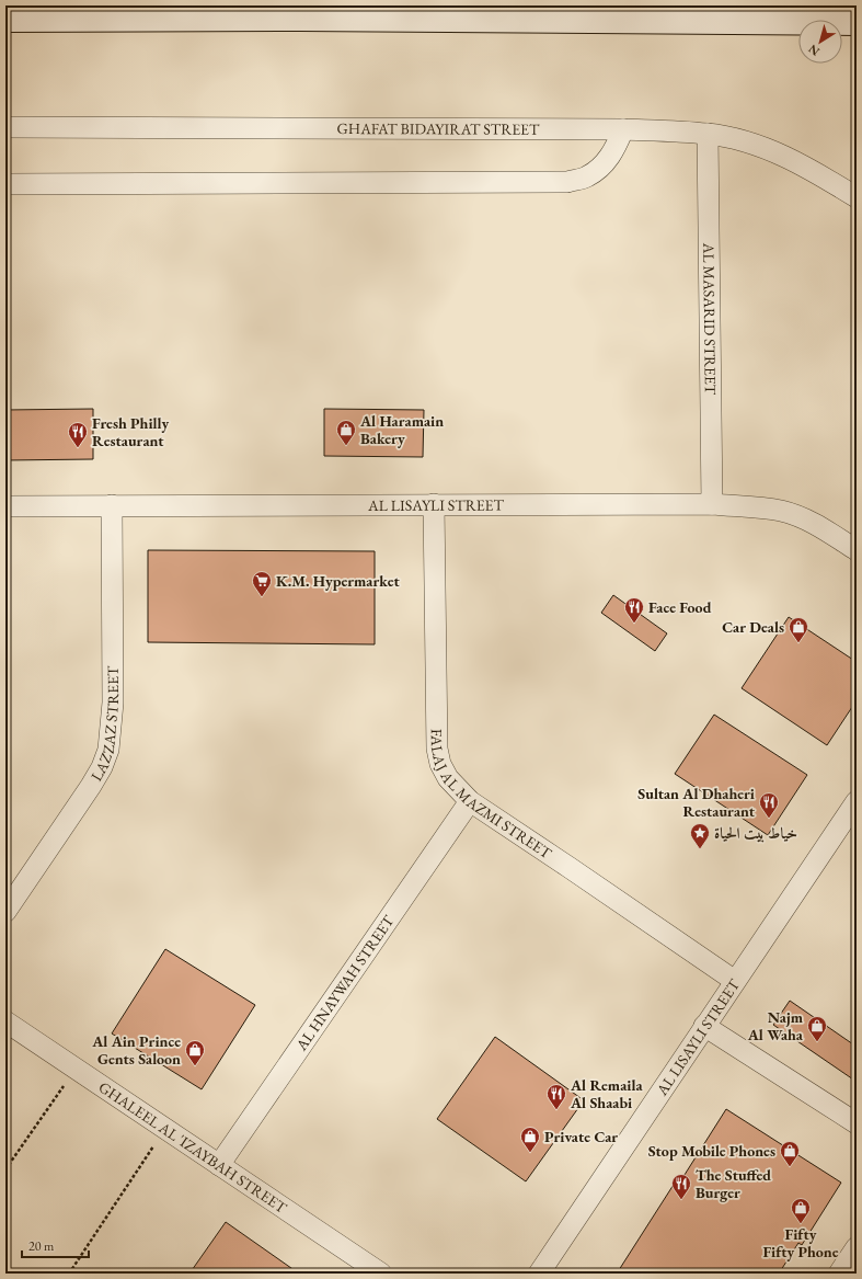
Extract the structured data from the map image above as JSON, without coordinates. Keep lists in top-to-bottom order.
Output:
{
  "streets": {
    "street": [
      "GHAFAT BIDAYIRAT STREET",
      "AL MASARID STREET",
      "AL LISAYLI STREET",
      "LAZZAZ STREET",
      "FALAJ AL MAZMI STREET",
      "AL HNAYWAH STREET",
      "GHALEEL AL 'IZAYBAH STREET"
    ]
  },
  "crossings": [
    ["GHAFAT BIDAYIRAT STREET", "AL MASARID STREET"],
    ["AL MASARID STREET", "AL LISAYLI STREET"],
    ["AL LISAYLI STREET", "LAZZAZ STREET"],
    ["AL LISAYLI STREET", "FALAJ AL MAZMI STREET"],
    ["FALAJ AL MAZMI STREET", "AL HNAYWAH STREET"],
    ["AL HNAYWAH STREET", "GHALEEL AL 'IZAYBAH STREET"]
  ],
  "places": {
    "shop": [
      "Al Haramain Bakery",
      "Car Deals",
      "Najm Al Waha",
      "Al Ain Prince Gents Saloon",
      "Private Car",
      "Stop Mobile Phones",
      "Fifty Fifty Phone"
    ],
    "restaurant": [
      "Fresh Philly Restaurant",
      "Face Food",
      "Sultan Al Dhaheri Restaurant",
      "Al Remaila Al Shaabi",
      "The Stuffed Burger"
    ],
    "supermarket": ["K.M. Hypermarket"],
    "place": ["خياط بيت الحياة"]
  },
  "scale_bar": "20 m",
  "north": "bottom left"
}
